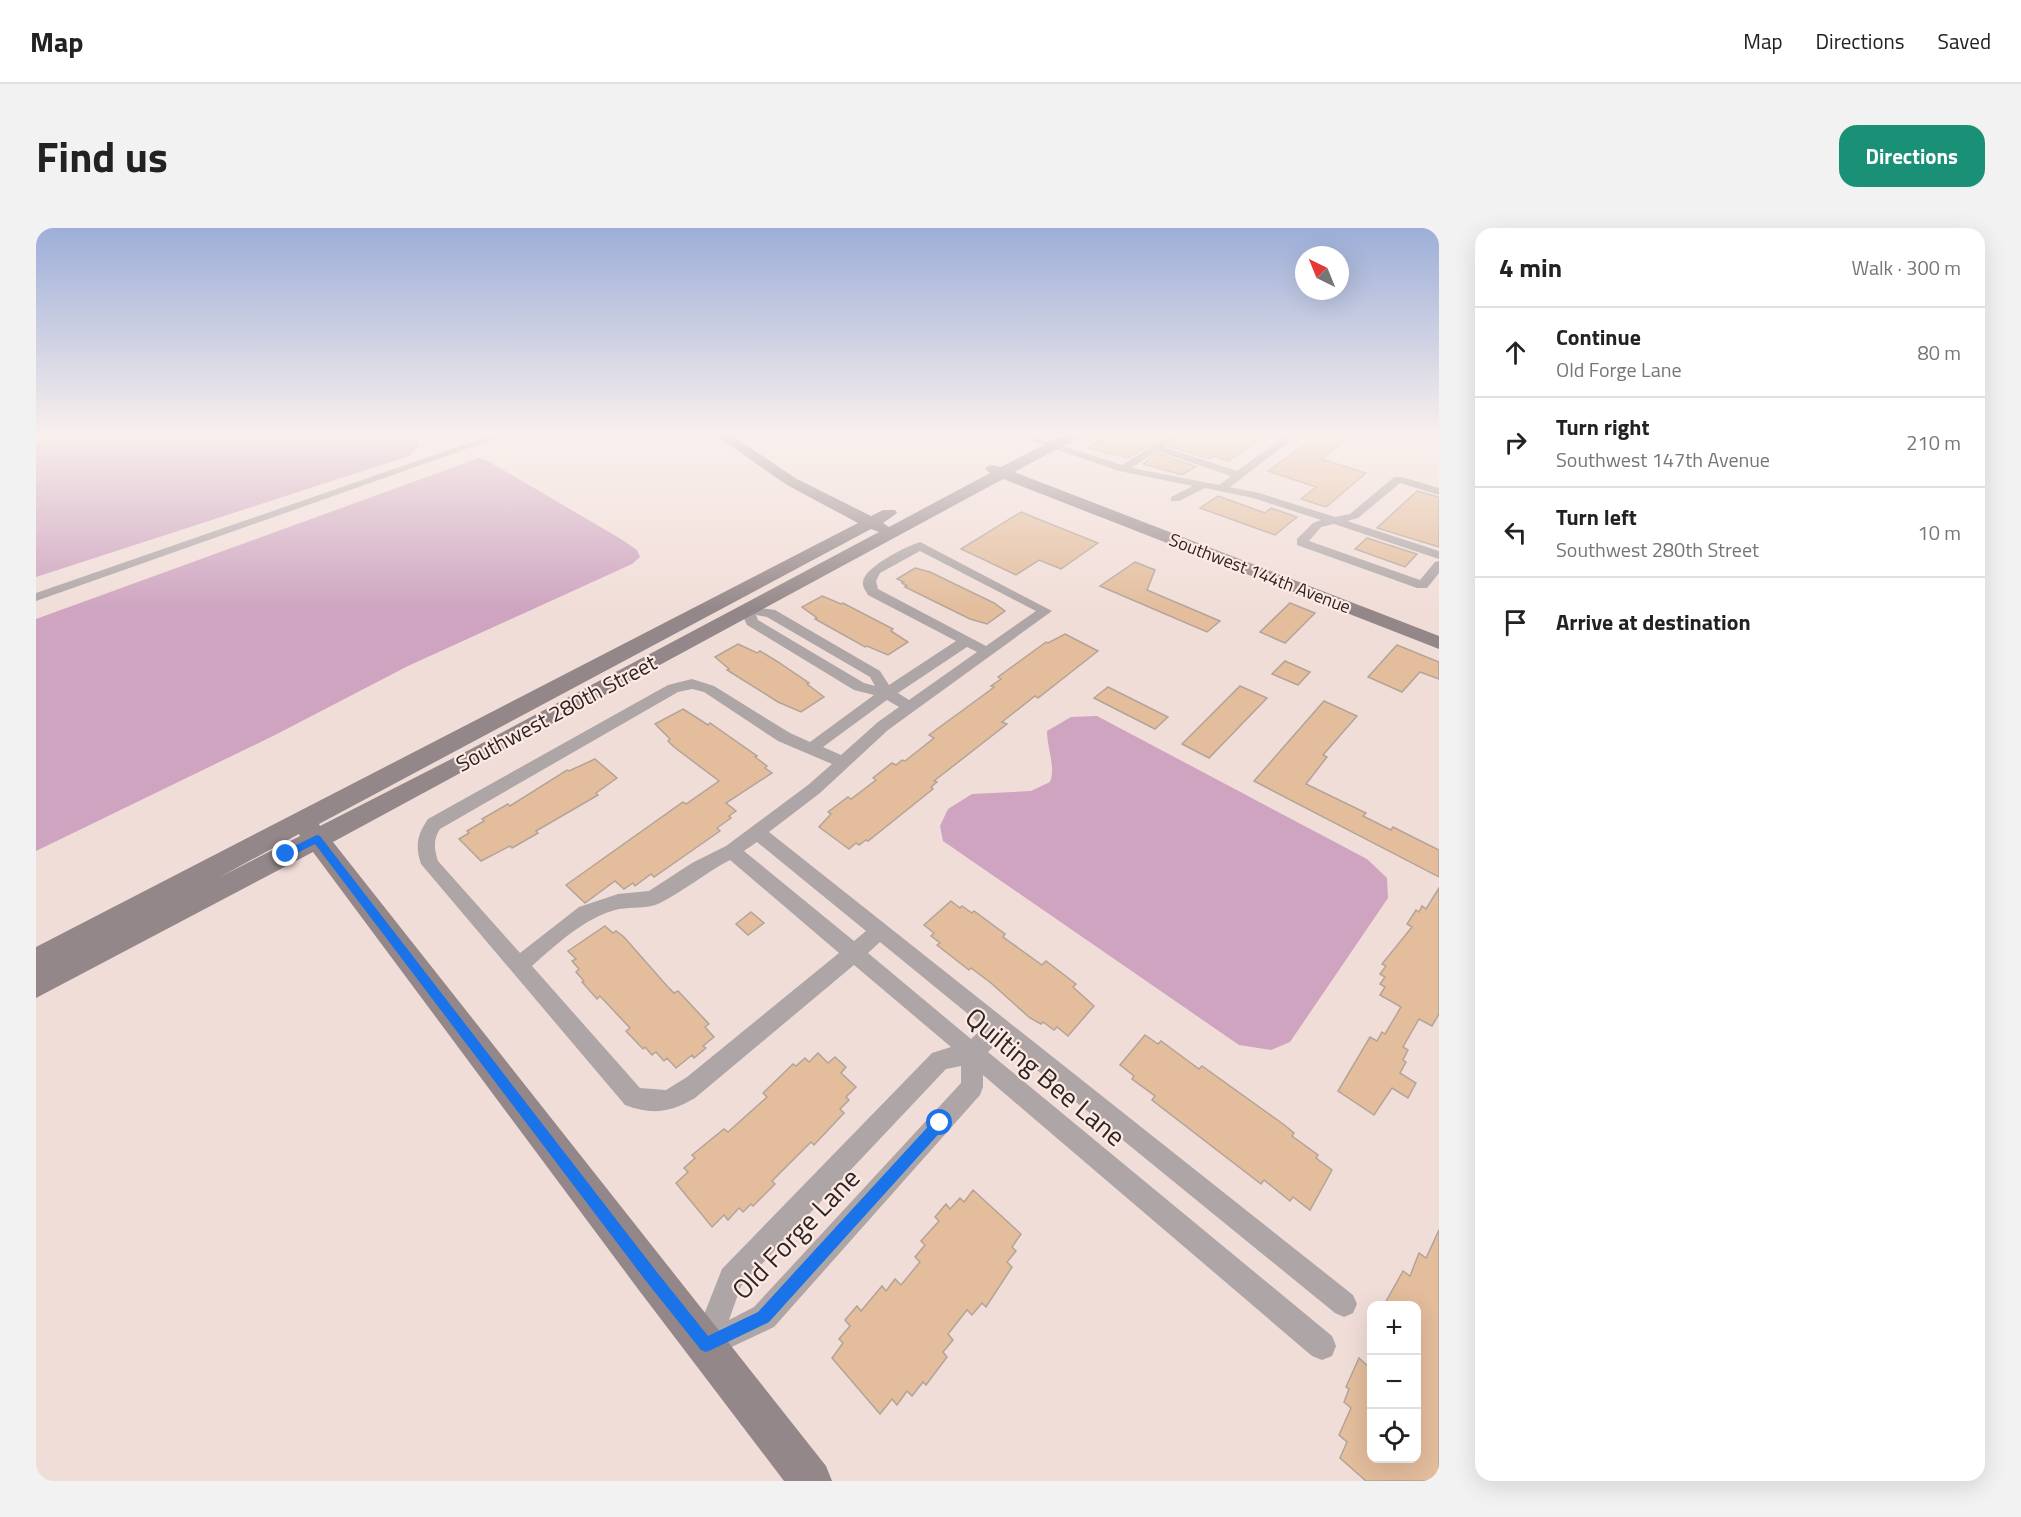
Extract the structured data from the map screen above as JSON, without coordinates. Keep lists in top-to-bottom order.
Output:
{
  "streets": {
    "street": [
      "Southwest 144th Avenue",
      "Southwest 280th Street",
      "Quilting Bee Lane",
      "Old Forge Lane"
    ]
  },
  "crossings": [
    ["Quilting Bee Lane", "Old Forge Lane"]
  ],
  "north": "top left",
  "page": {
    "header": "Map",
    "nav": ["Map", "Directions", "Saved"],
    "title": "Find us",
    "buttons": "Directions",
    "heading": ["4 min", "Walk · 300 m"],
    "list": [
      ["Continue", "Old Forge Lane", "80 m"],
      ["Turn right", "Southwest 147th Avenue", "210 m"],
      ["Turn left", "Southwest 280th Street", "10 m"],
      "Arrive at destination"
    ],
    "map_buttons": ["+", "−"]
  }
}
